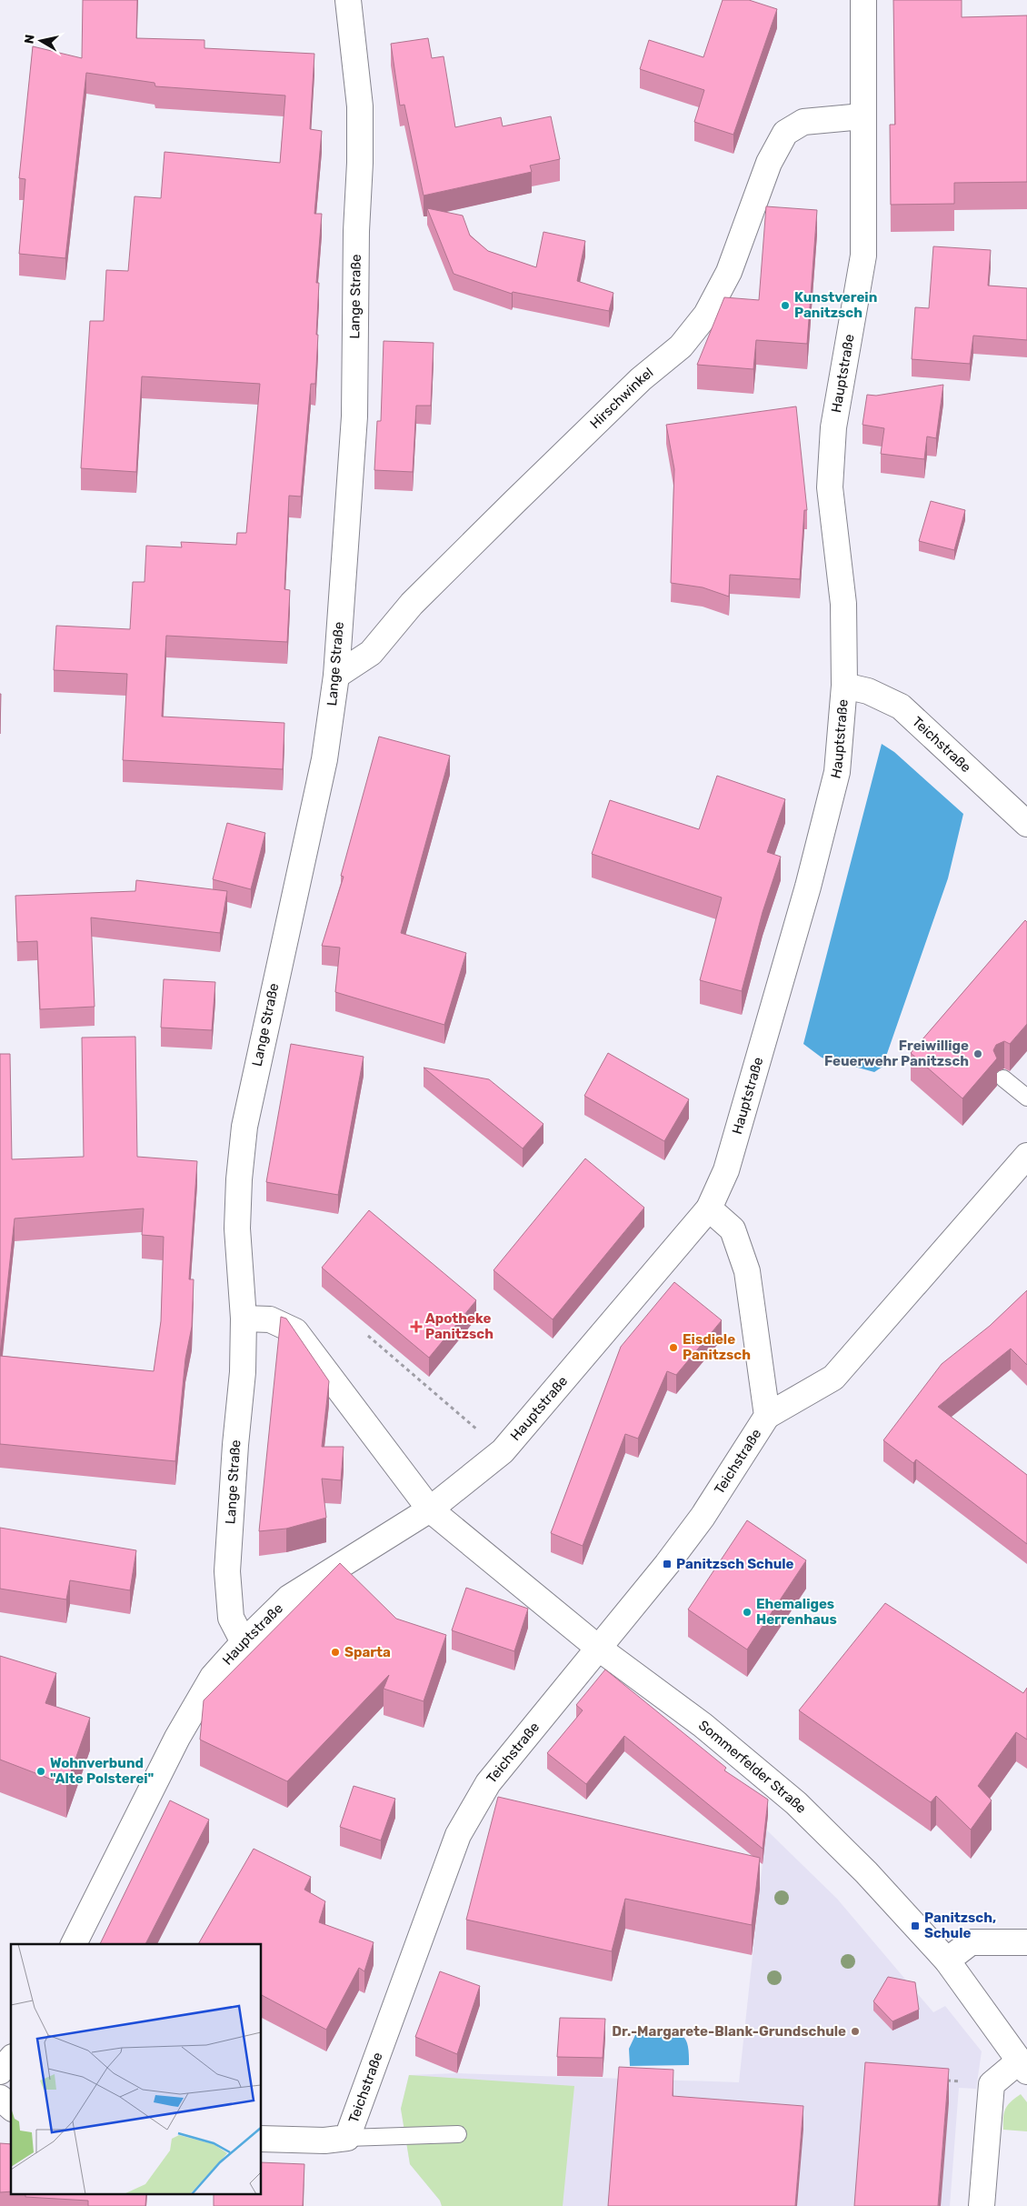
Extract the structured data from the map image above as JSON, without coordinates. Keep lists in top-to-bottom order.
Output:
{
  "streets": {
    "street": [
      "Lange Straße",
      "Hauptstraße",
      "Hirschwinkel",
      "Teichstraße",
      "Sommerfelder Straße"
    ]
  },
  "crossings": [
    ["Lange Straße", "Hauptstraße"],
    ["Lange Straße", "Hirschwinkel"],
    ["Hauptstraße", "Hirschwinkel"],
    ["Hauptstraße", "Teichstraße"],
    ["Hauptstraße", "Sommerfelder Straße"],
    ["Teichstraße", "Sommerfelder Straße"]
  ],
  "places": {
    "other": [
      "Kunstverein Panitzsch",
      "Freiwillige Feuerwehr Panitzsch",
      "Eisdiele Panitzsch",
      "Ehemaliges Herrenhaus",
      "Sparta",
      "Wohnverbund \"Alte Polsterei\"",
      "Dr.-Margarete-Blank-Grundschule"
    ],
    "health": ["Apotheke Panitzsch"],
    "transit": ["Panitzsch Schule", "Panitzsch, Schule"]
  },
  "north": "left"
}
